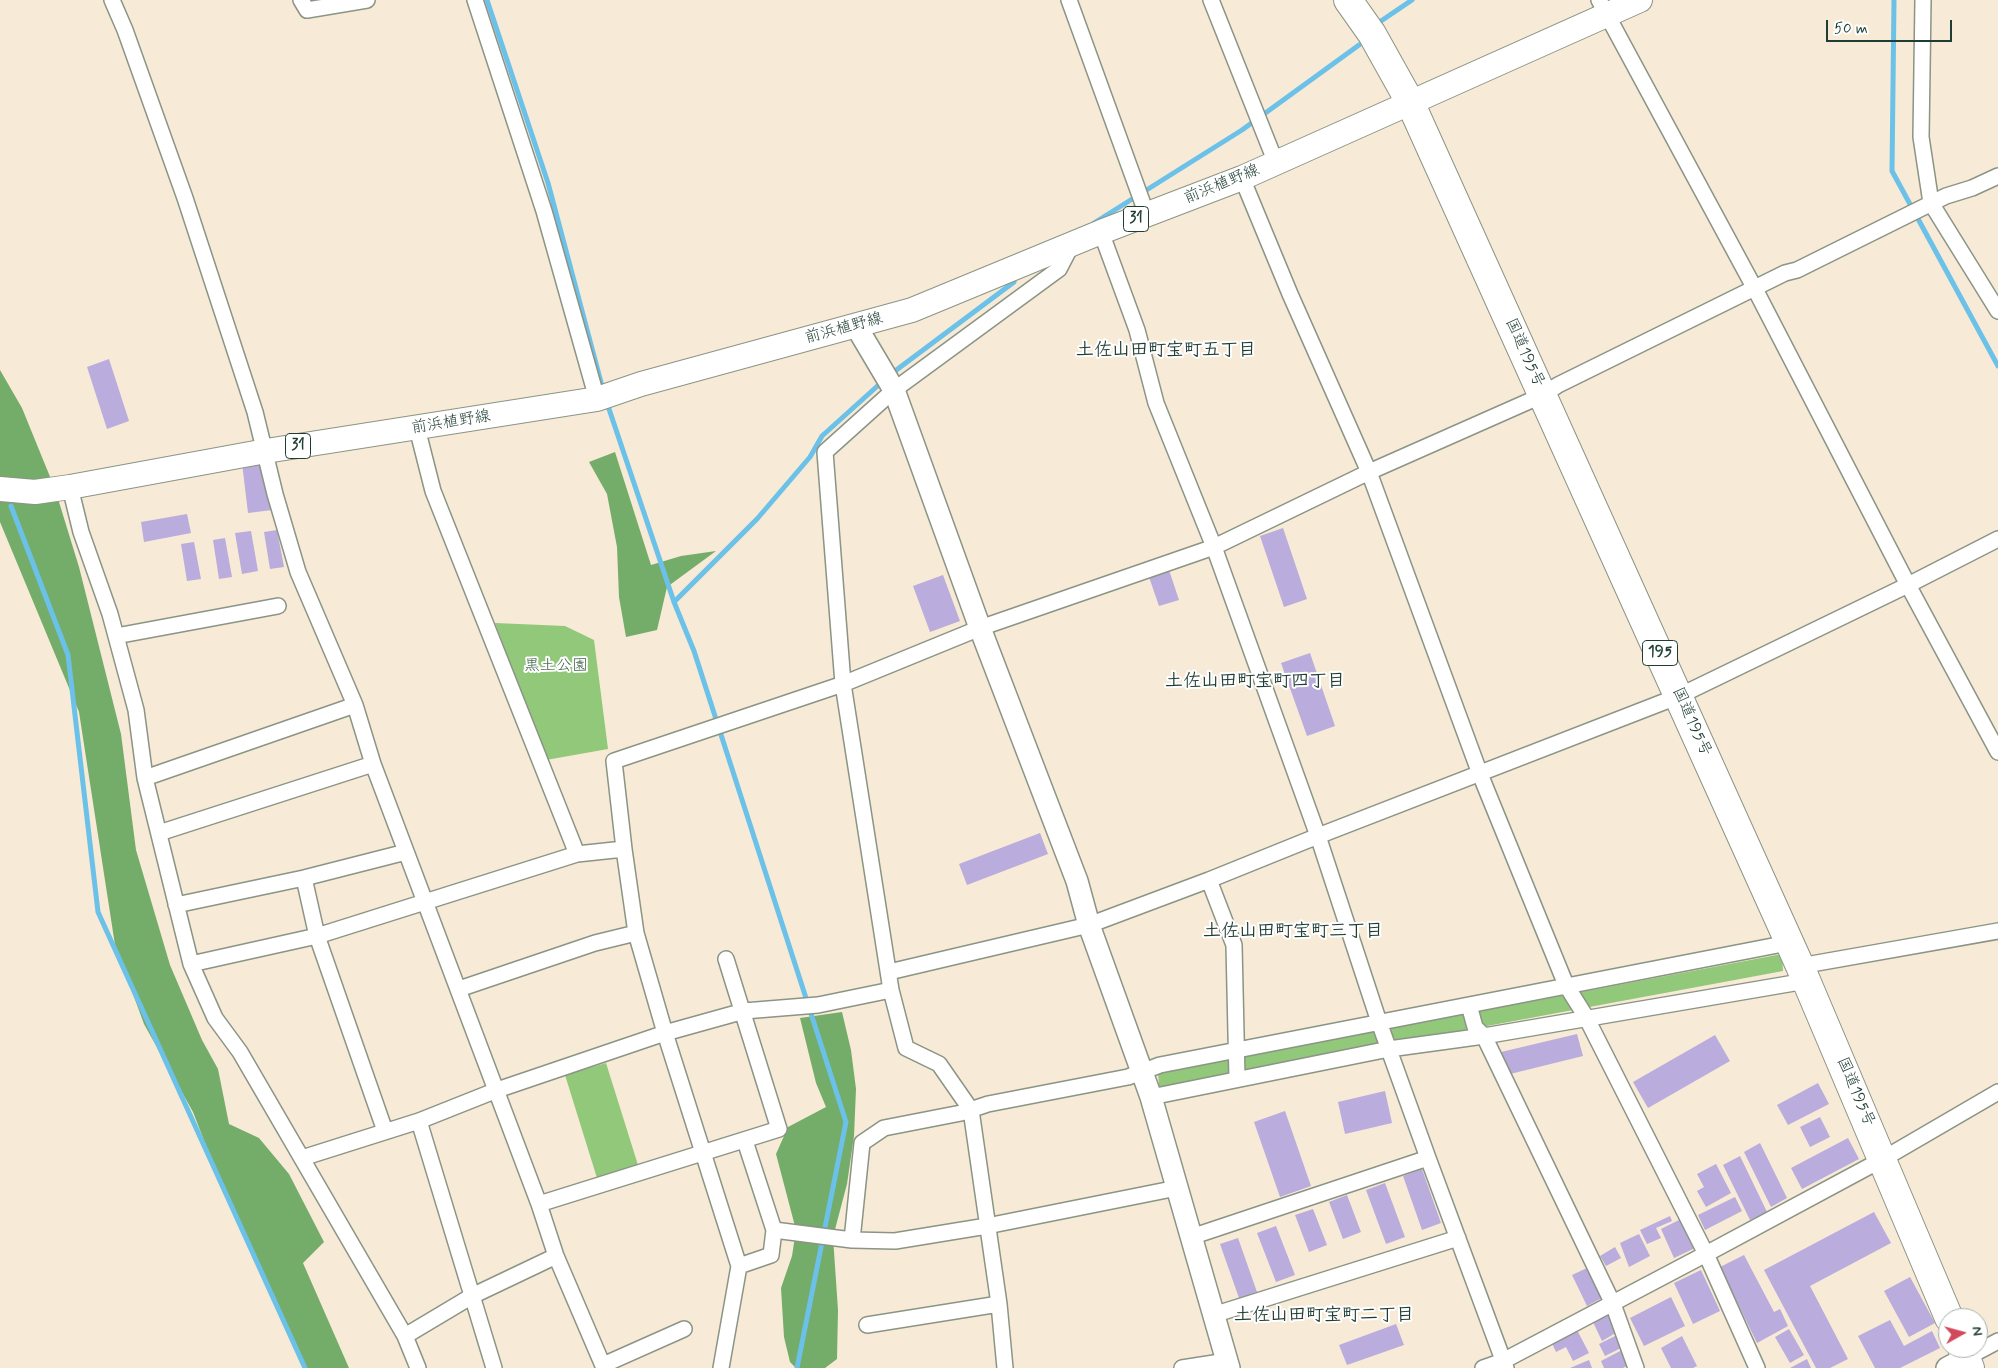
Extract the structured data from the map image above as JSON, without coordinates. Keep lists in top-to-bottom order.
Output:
{
  "streets": {
    "highway": ["国道195号", "195"],
    "main road": ["前浜植野線", "31"]
  },
  "crossings": [
    ["前浜植野線", "国道195号"]
  ],
  "districts": [
    "土佐山田町宝町五丁目",
    "土佐山田町宝町四丁目",
    "土佐山田町宝町三丁目",
    "土佐山田町宝町二丁目"
  ],
  "parks": ["黒土公園"],
  "scale_bar": "50 m",
  "north": "right"
}
